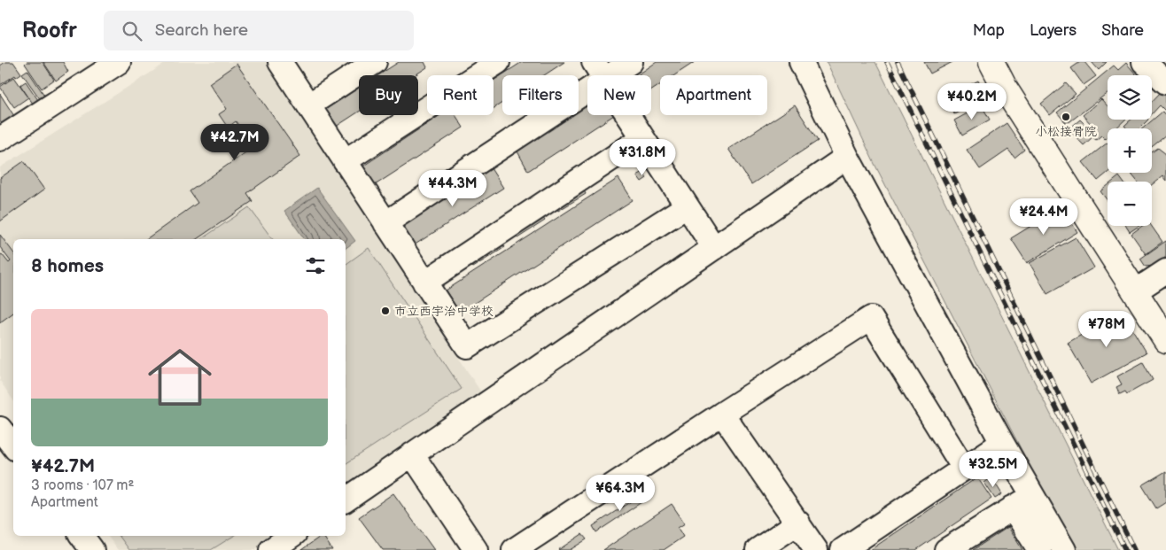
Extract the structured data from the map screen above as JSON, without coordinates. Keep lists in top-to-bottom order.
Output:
{
  "places": ["小松接骨院", "市立西宇治中学校"],
  "page": {
    "header": "Roofr",
    "search": "Search here",
    "nav": ["Map", "Layers", "Share"],
    "map_buttons": ["+", "−"],
    "chip": [
      "Buy",
      "Rent",
      "Filters",
      "New",
      "Apartment"
    ],
    "price": [
      "¥40.2M",
      "¥42.7M",
      "¥31.8M",
      "¥44.3M",
      "¥24.4M",
      "¥78M",
      "¥32.5M",
      "¥64.3M"
    ],
    "heading": "8 homes",
    "list": [
      {
        "name": "¥42.7M",
        "note": "3 rooms · 107 m² · Apartment"
      }
    ]
  }
}
